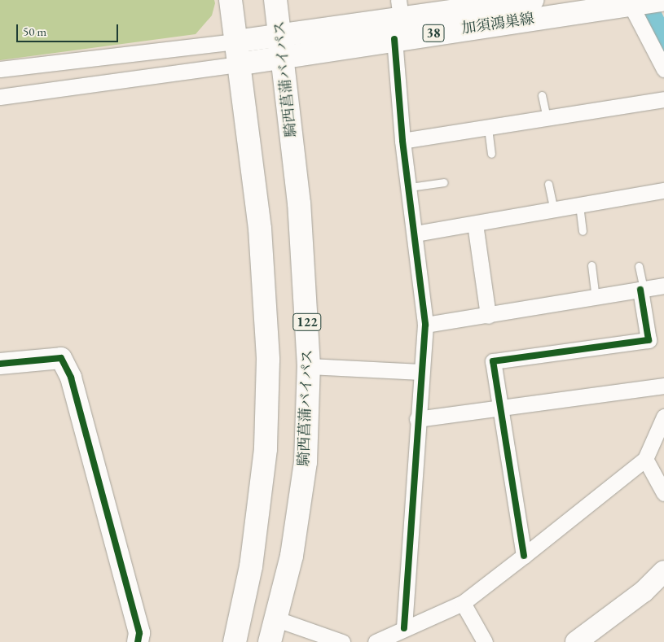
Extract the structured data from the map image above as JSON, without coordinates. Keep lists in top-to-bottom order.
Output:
{
  "streets": {
    "main road": [
      "加須鴻巣線",
      "38",
      "騎西菖蒲バイパス",
      "122"
    ]
  },
  "crossings": [
    ["加須鴻巣線", "騎西菖蒲バイパス"]
  ],
  "scale_bar": "50 m"
}
